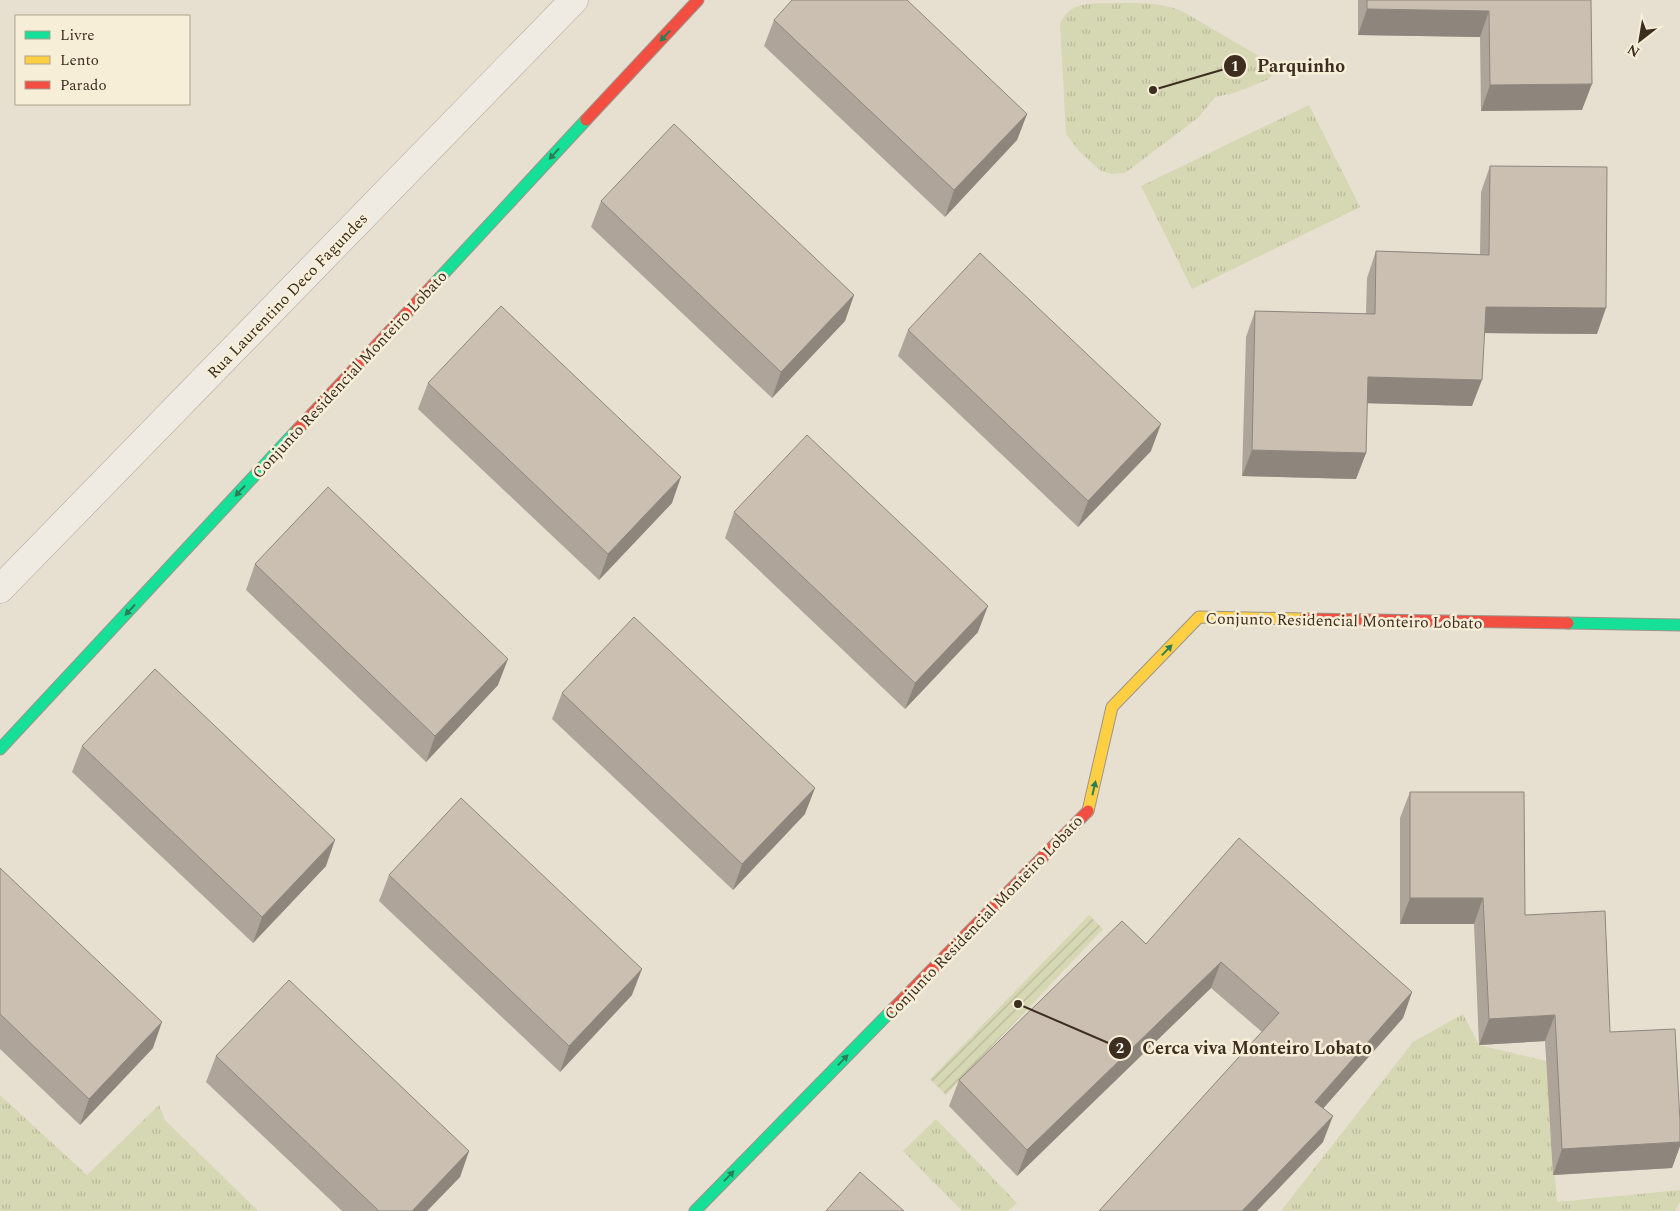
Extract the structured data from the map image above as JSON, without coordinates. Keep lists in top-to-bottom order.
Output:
{
  "streets": {
    "street": ["Rua Laurentino Deco Fagundes", "Conjunto Residencial Monteiro Lobato"]
  },
  "places": ["Parquinho", "Cerca viva Monteiro Lobato"],
  "legend": ["Livre", "Lento", "Parado"],
  "north": "bottom left"
}
